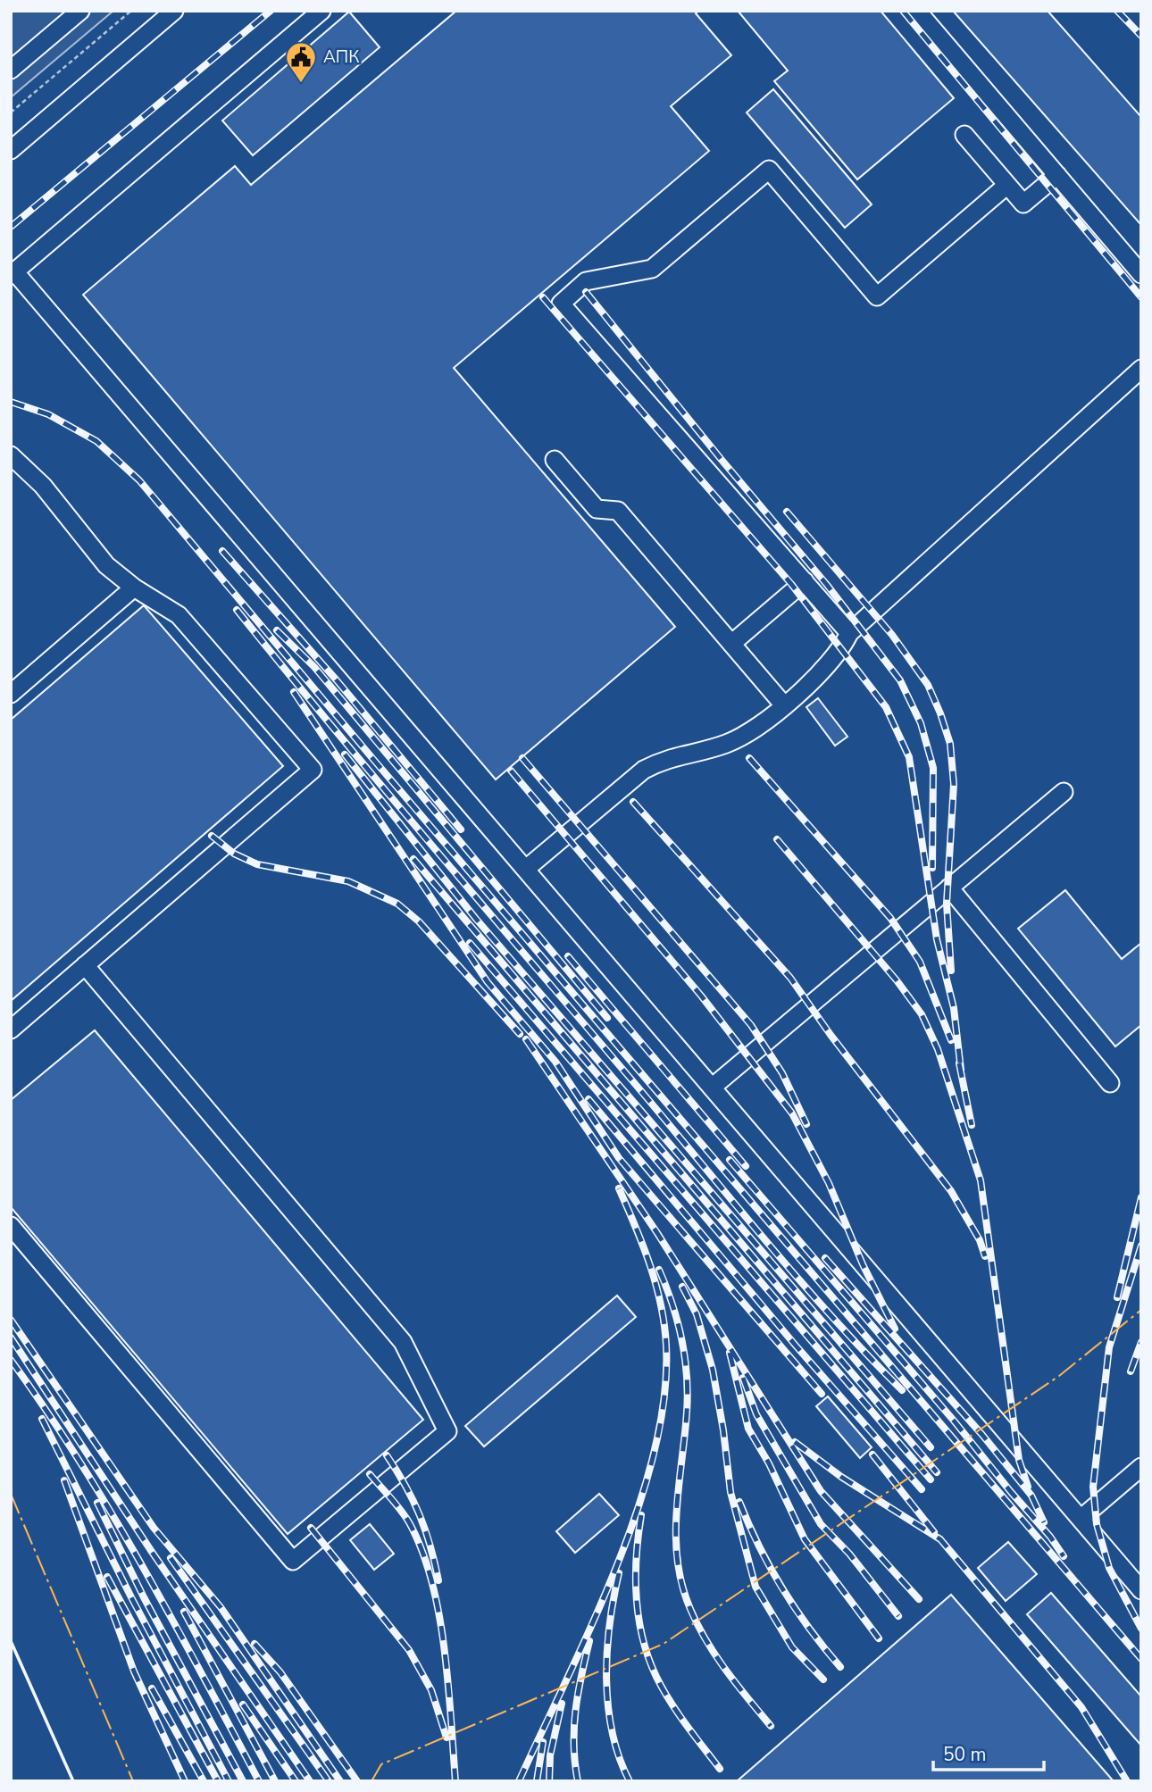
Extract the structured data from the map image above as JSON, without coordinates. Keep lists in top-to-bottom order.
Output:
{
  "places": {
    "public building": ["АПК"]
  },
  "scale_bar": "50 m"
}
